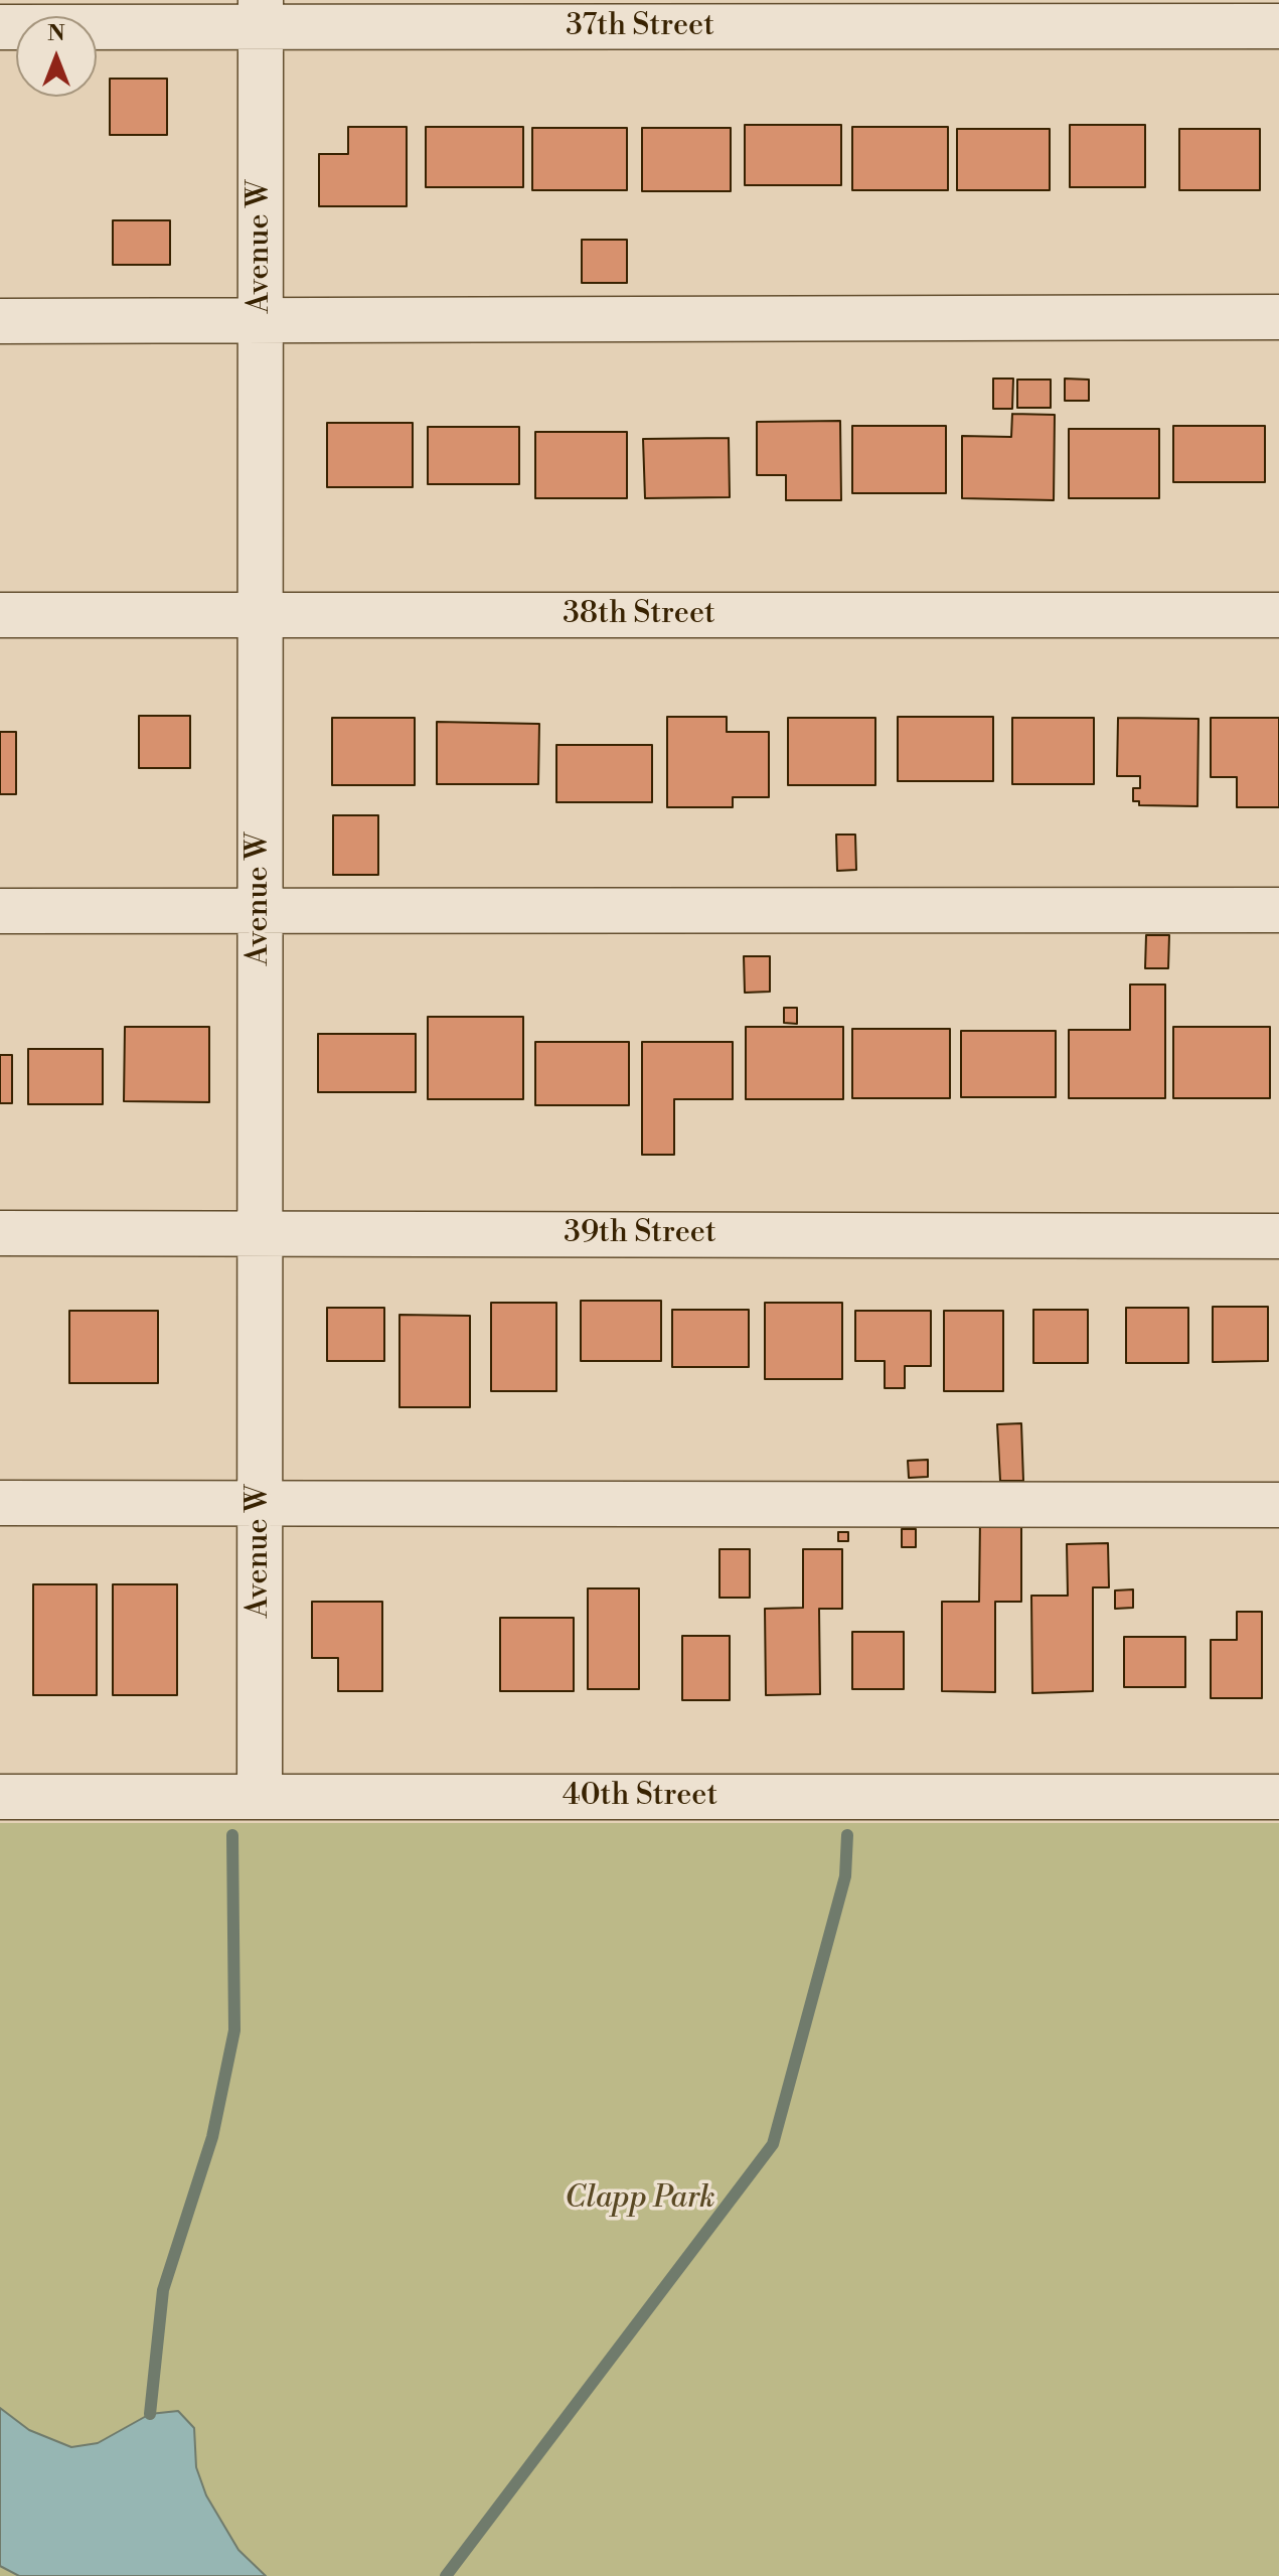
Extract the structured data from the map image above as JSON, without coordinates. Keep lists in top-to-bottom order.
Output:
{
  "streets": {
    "street": [
      "37th Street",
      "Avenue W",
      "38th Street",
      "39th Street",
      "40th Street"
    ]
  },
  "crossings": [
    ["37th Street", "Avenue W"],
    ["Avenue W", "38th Street"],
    ["Avenue W", "39th Street"],
    ["Avenue W", "40th Street"]
  ],
  "parks": ["Clapp Park"],
  "north": "top"
}
